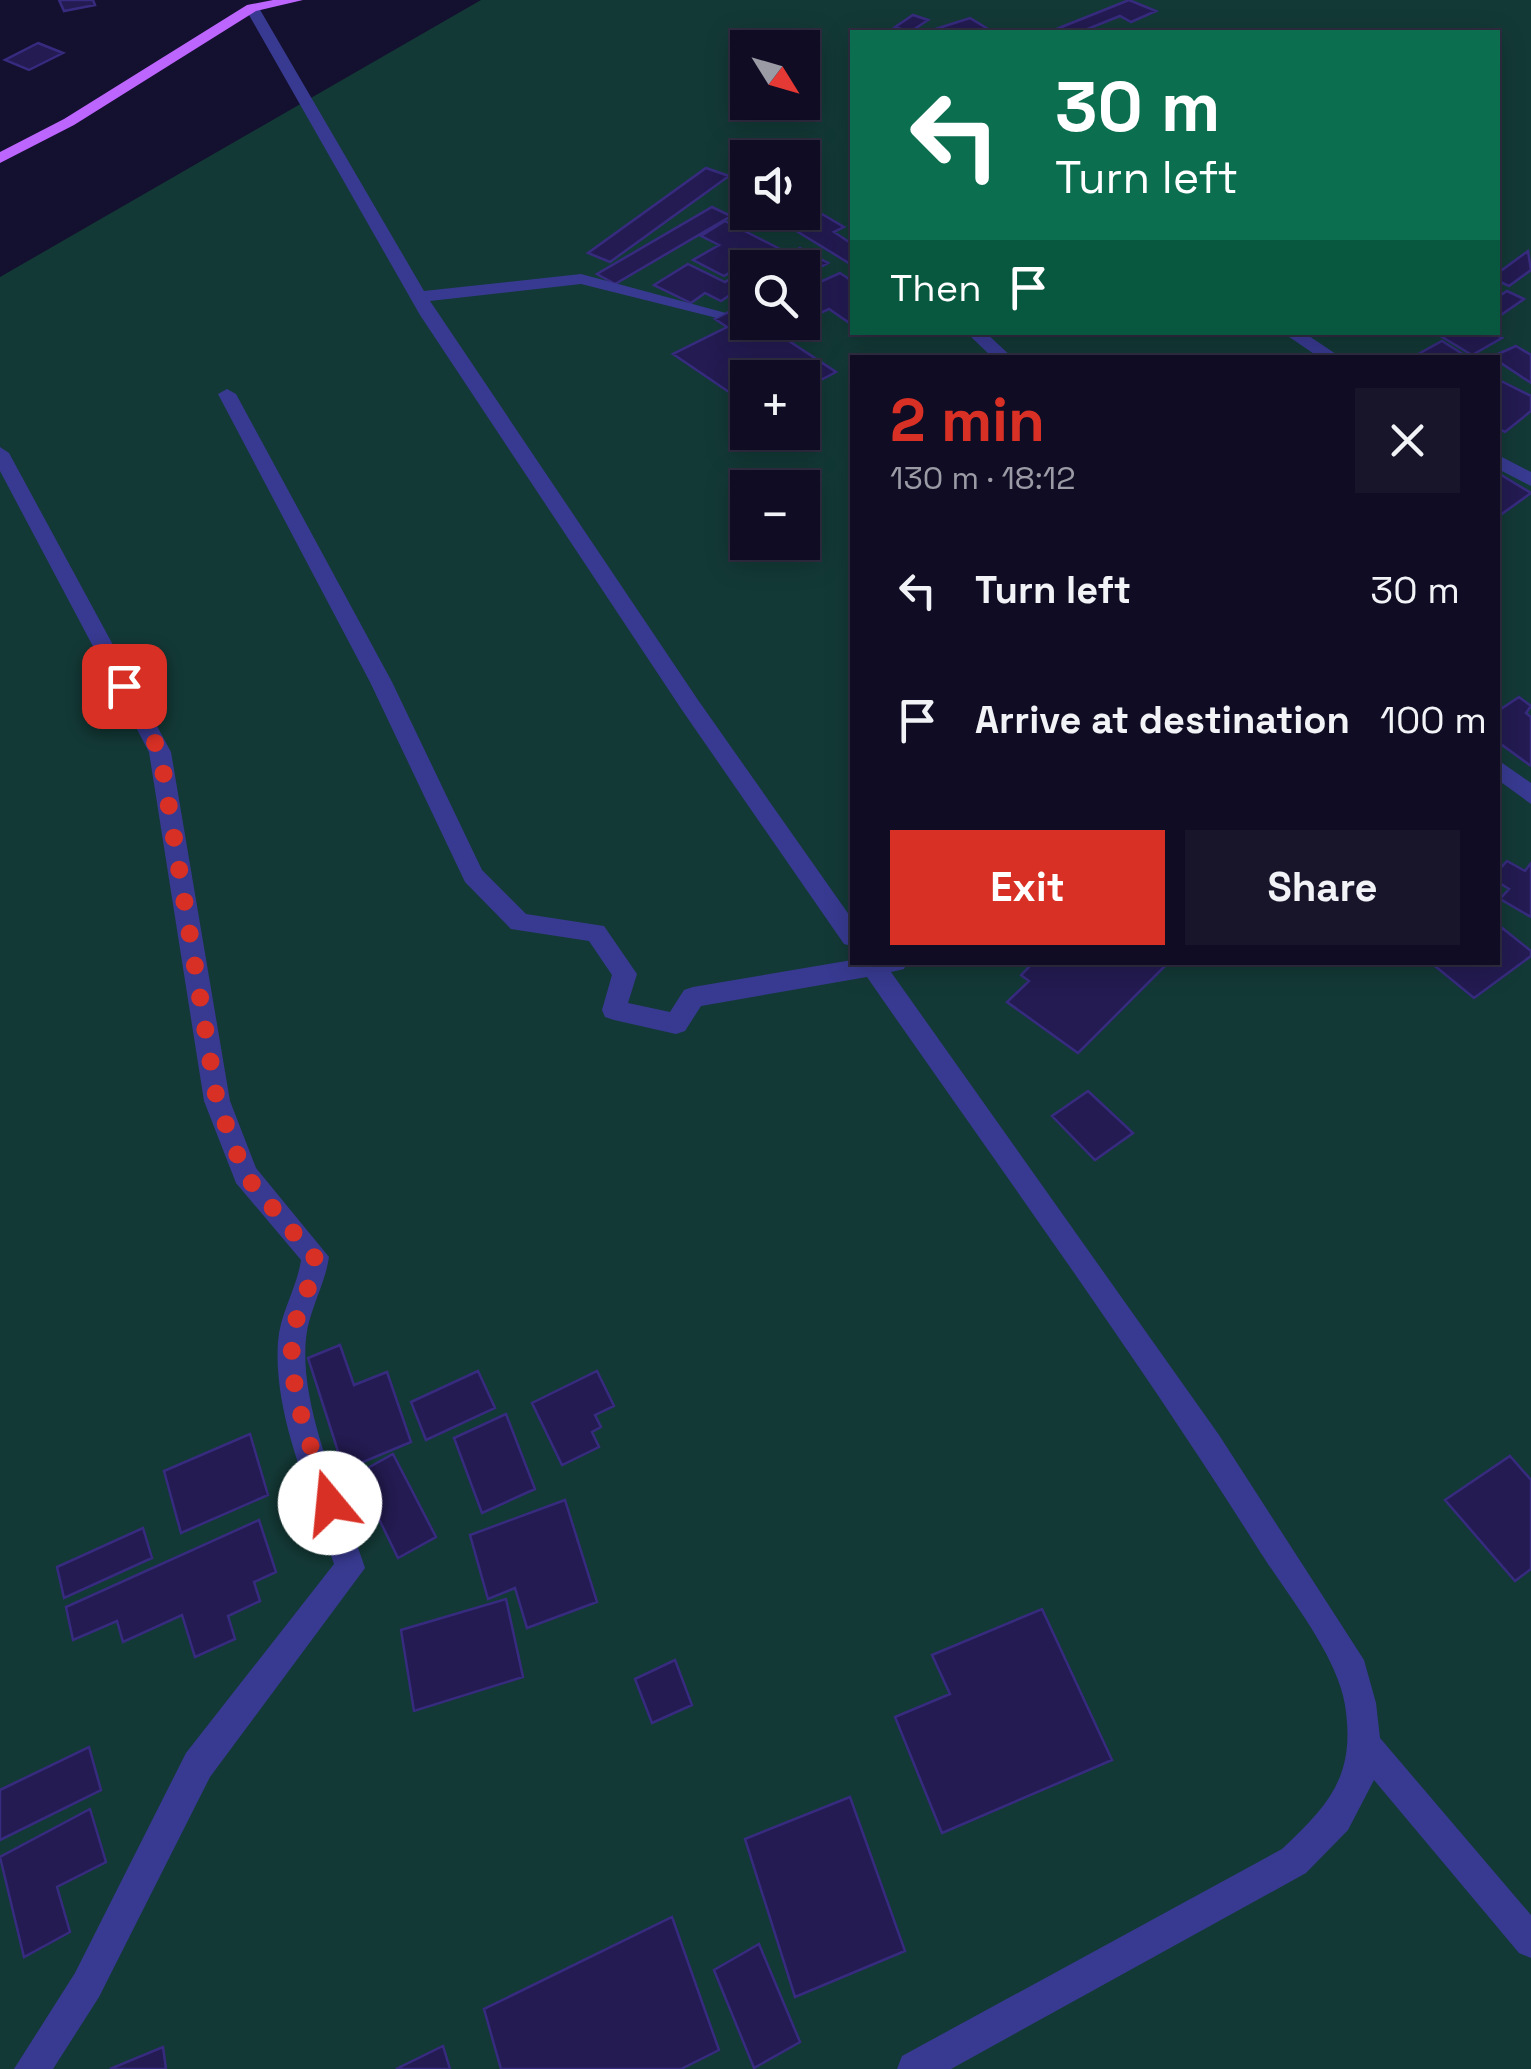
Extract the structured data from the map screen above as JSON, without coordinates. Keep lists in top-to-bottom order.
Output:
{
  "north": "bottom right",
  "page": {
    "map_buttons": ["+", "−"],
    "turn": ["30 m", "Turn left"],
    "then": "Then",
    "heading": ["2 min", "130 m · 18:12"],
    "list": [
      {
        "name": "Turn left",
        "value": "30 m"
      },
      {
        "name": "Arrive at destination",
        "value": "100 m"
      }
    ],
    "buttons": ["Exit", "Share"]
  }
}
